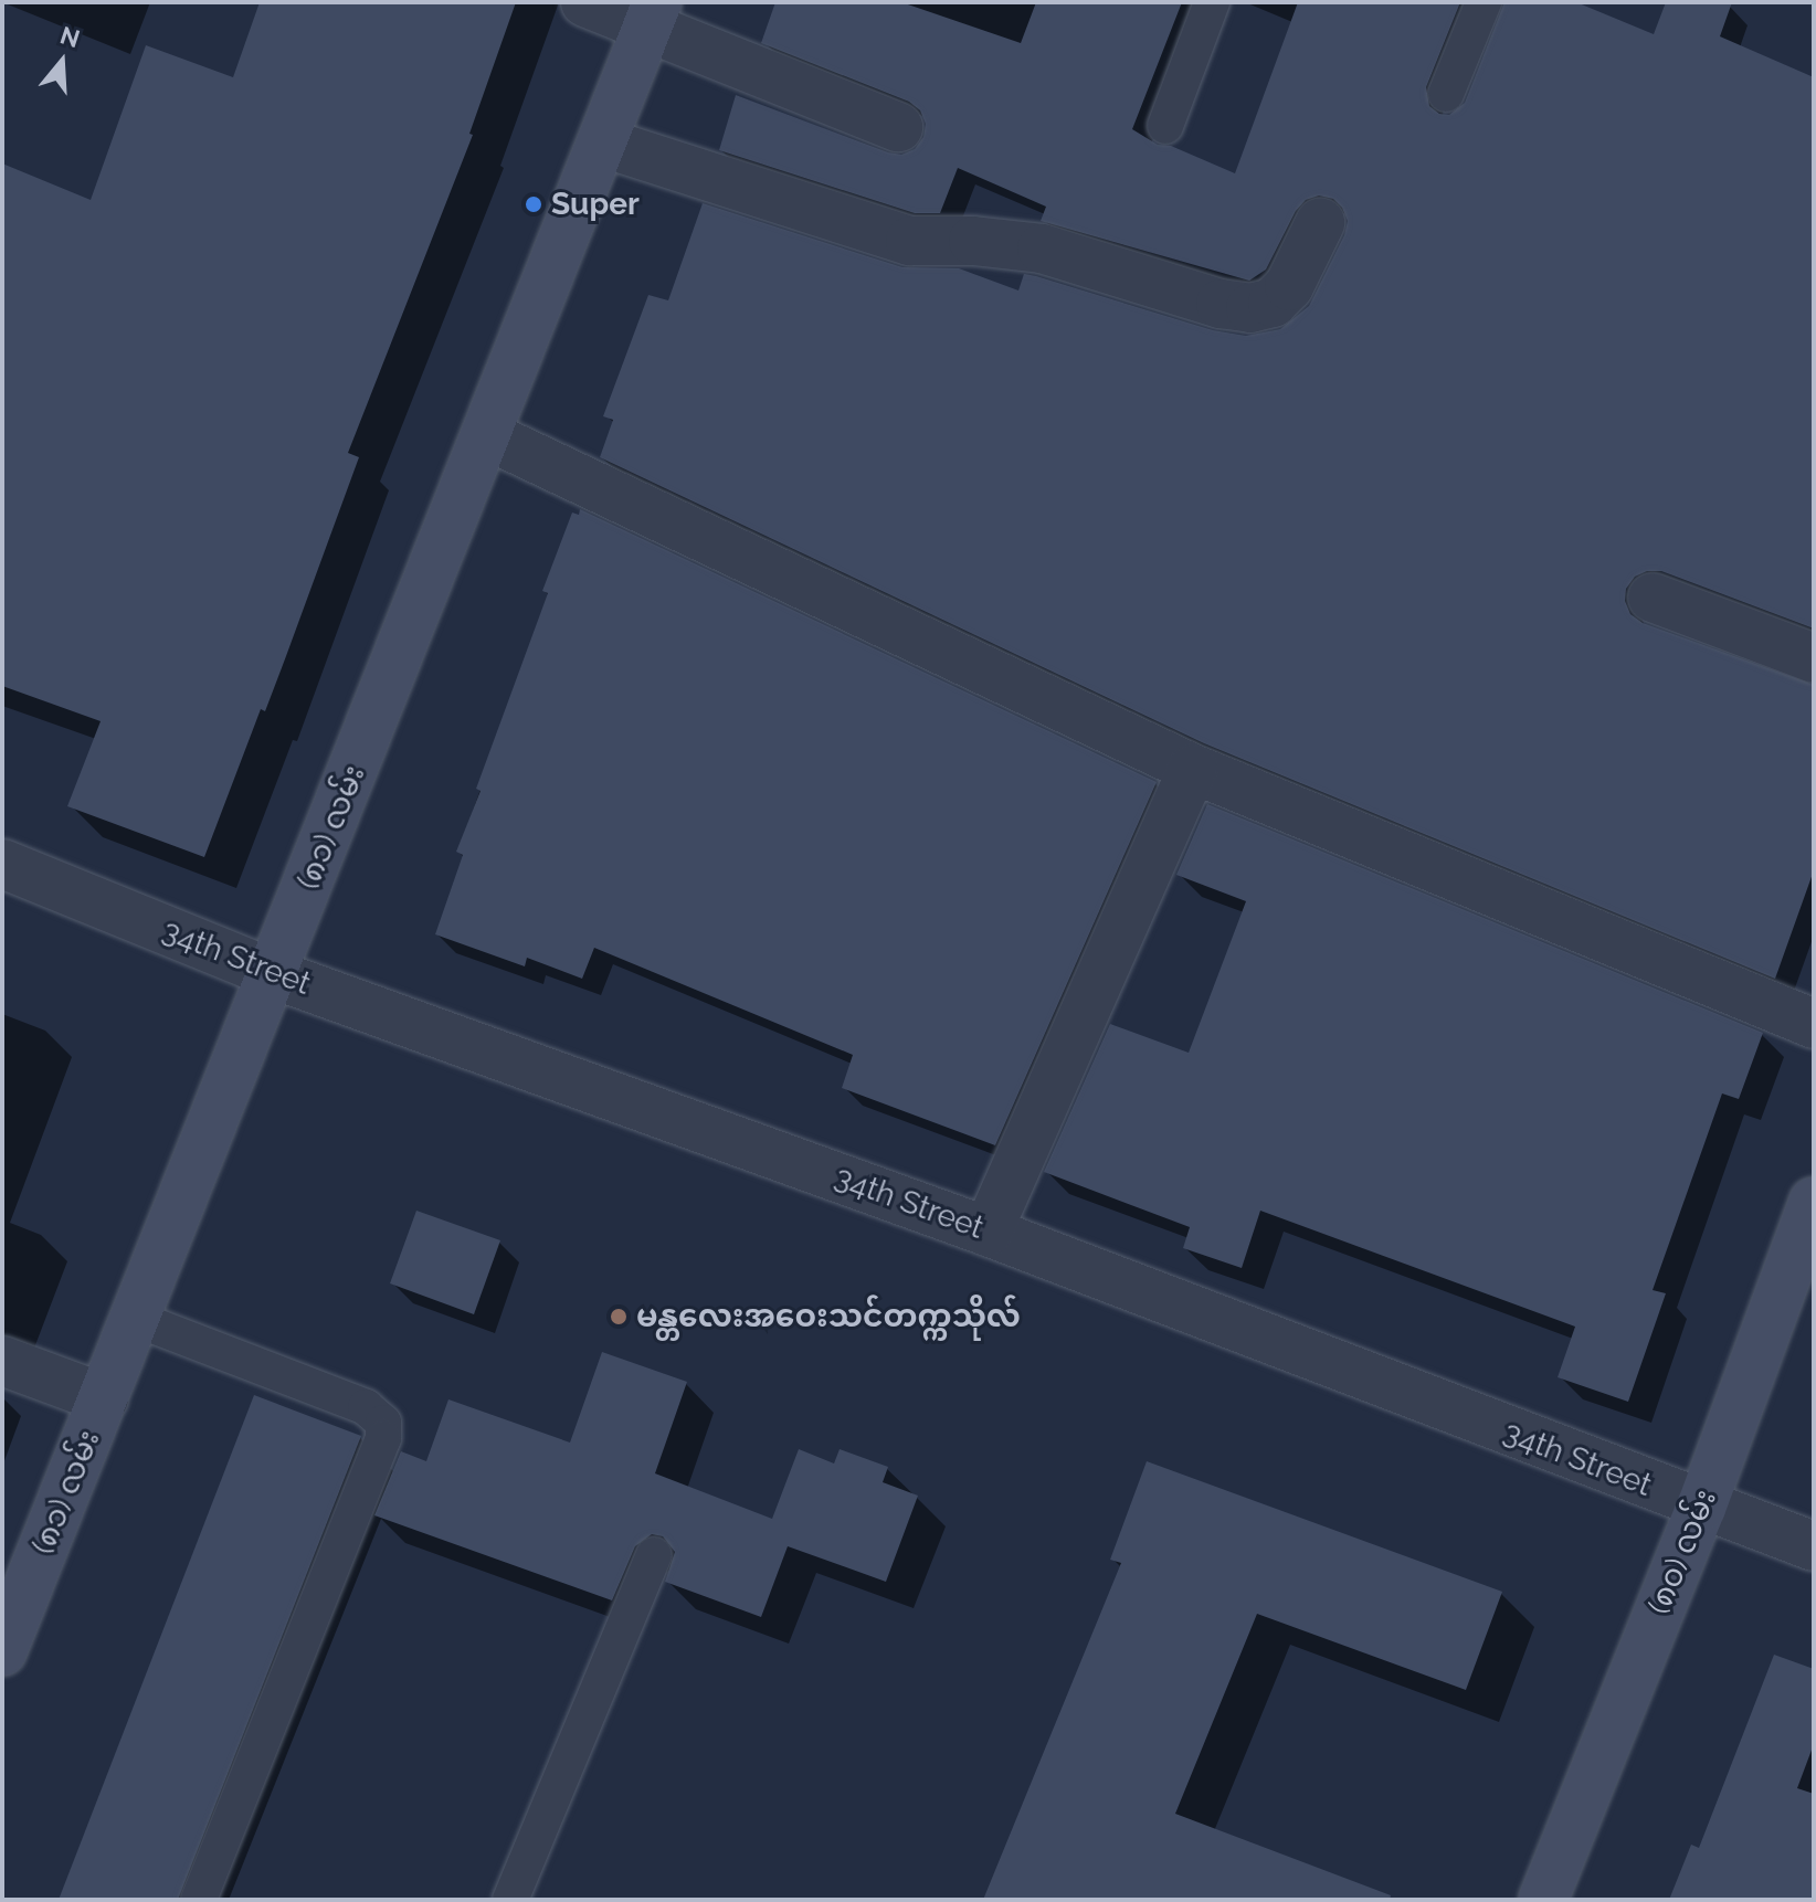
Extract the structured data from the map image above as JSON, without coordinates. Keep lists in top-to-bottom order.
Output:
{
  "streets": {
    "street": ["(၈၁) လမ်း", "34th Street", "(၈၀) လမ်း"]
  },
  "crossings": [
    ["(၈၁) လမ်း", "34th Street"],
    ["34th Street", "(၈၀) လမ်း"]
  ],
  "places": ["Super", "မန္တလေးအဝေးသင်တက္ကသိုလ်"],
  "north": "top"
}
